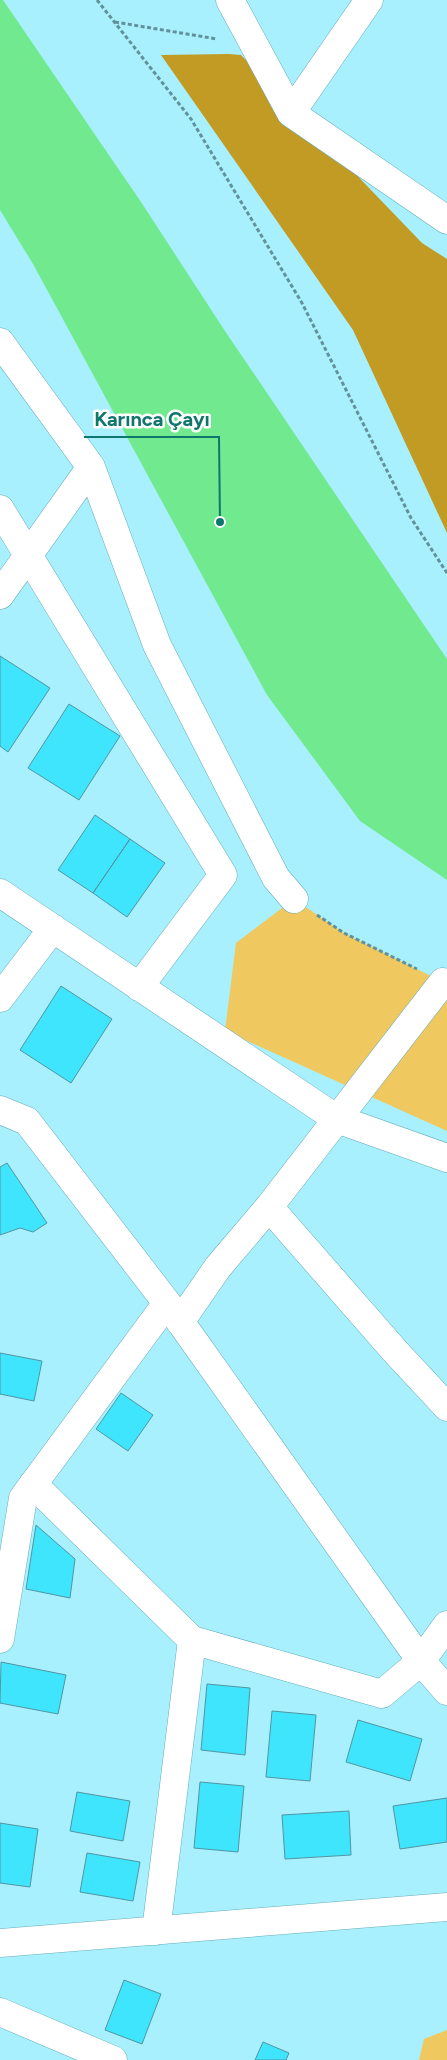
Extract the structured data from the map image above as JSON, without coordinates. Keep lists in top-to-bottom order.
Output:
{
  "places": ["Karınca Çayı"]
}
